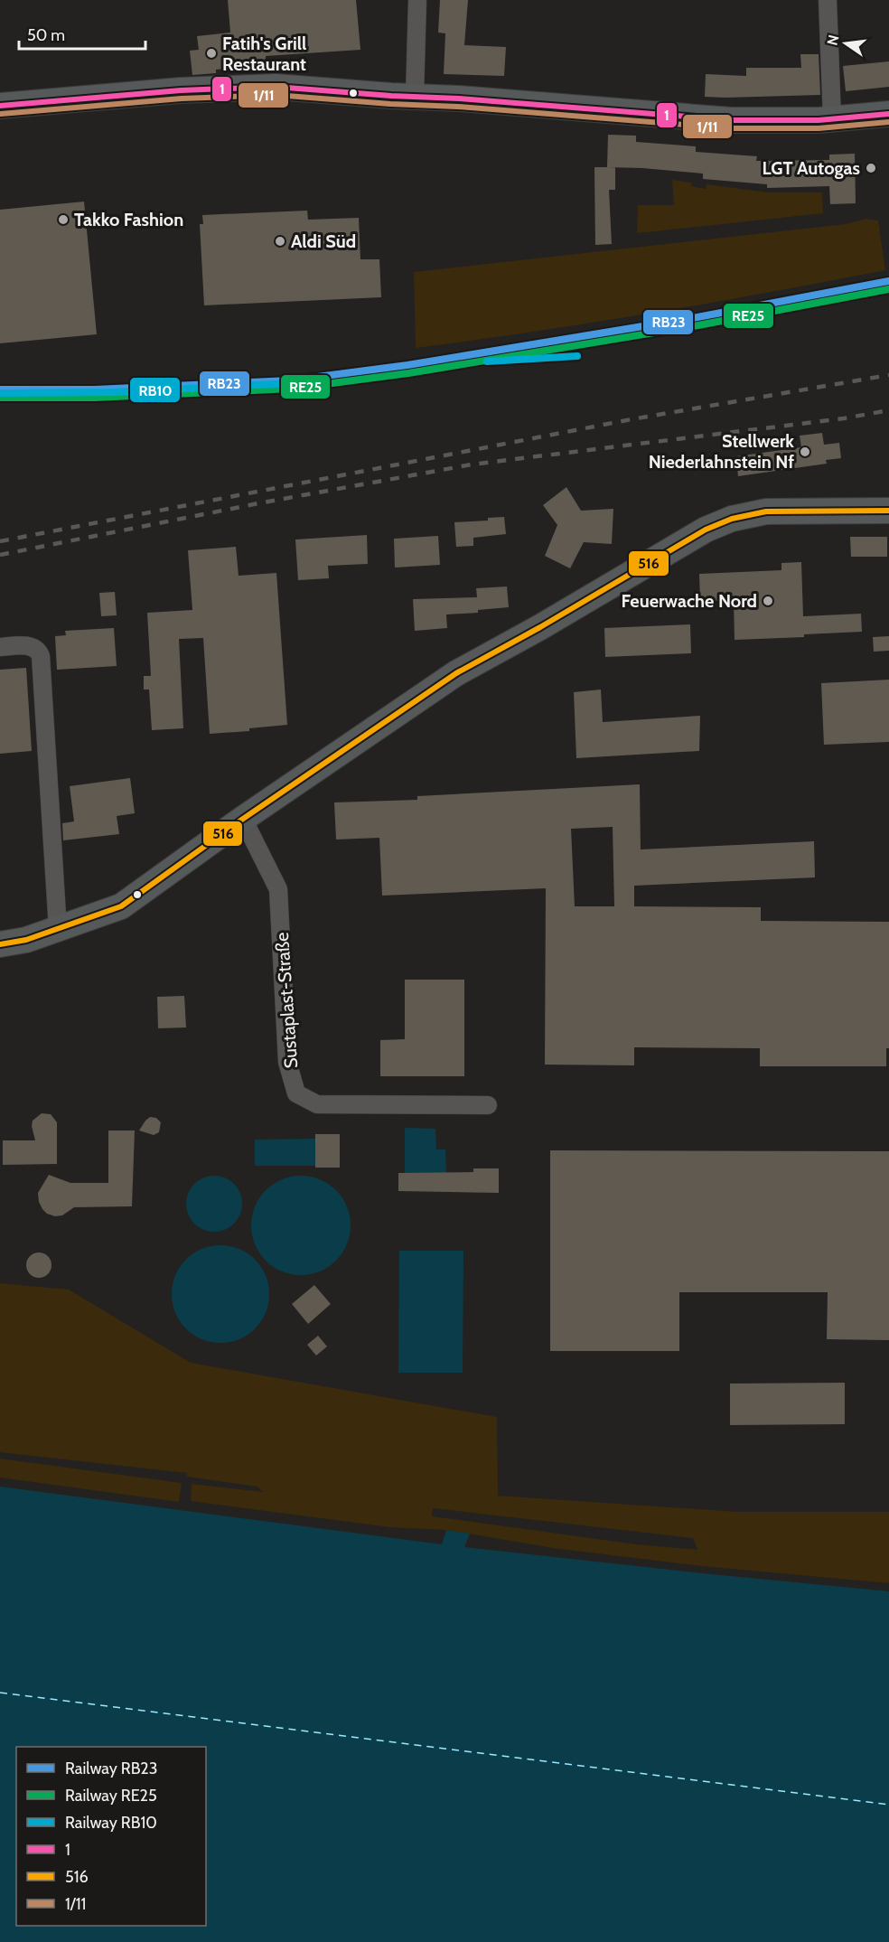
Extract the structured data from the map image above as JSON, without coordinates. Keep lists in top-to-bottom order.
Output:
{
  "streets": {
    "street": ["Sustaplast-Straße"]
  },
  "places": [
    "Fatih's Grill Restaurant",
    "LGT Autogas",
    "Takko Fashion",
    "Aldi Süd",
    "Stellwerk Niederlahnstein Nf",
    "Feuerwache Nord"
  ],
  "lines": [
    "transit line 1",
    "transit line 1/11",
    "rail line RB23",
    "rail line RE25",
    "rail line RB10",
    "transit line 516"
  ],
  "legend": [
    "Railway RB23",
    "Railway RE25",
    "Railway RB10",
    "1",
    "516",
    "1/11"
  ],
  "scale_bar": "50 m",
  "north": "left"
}
